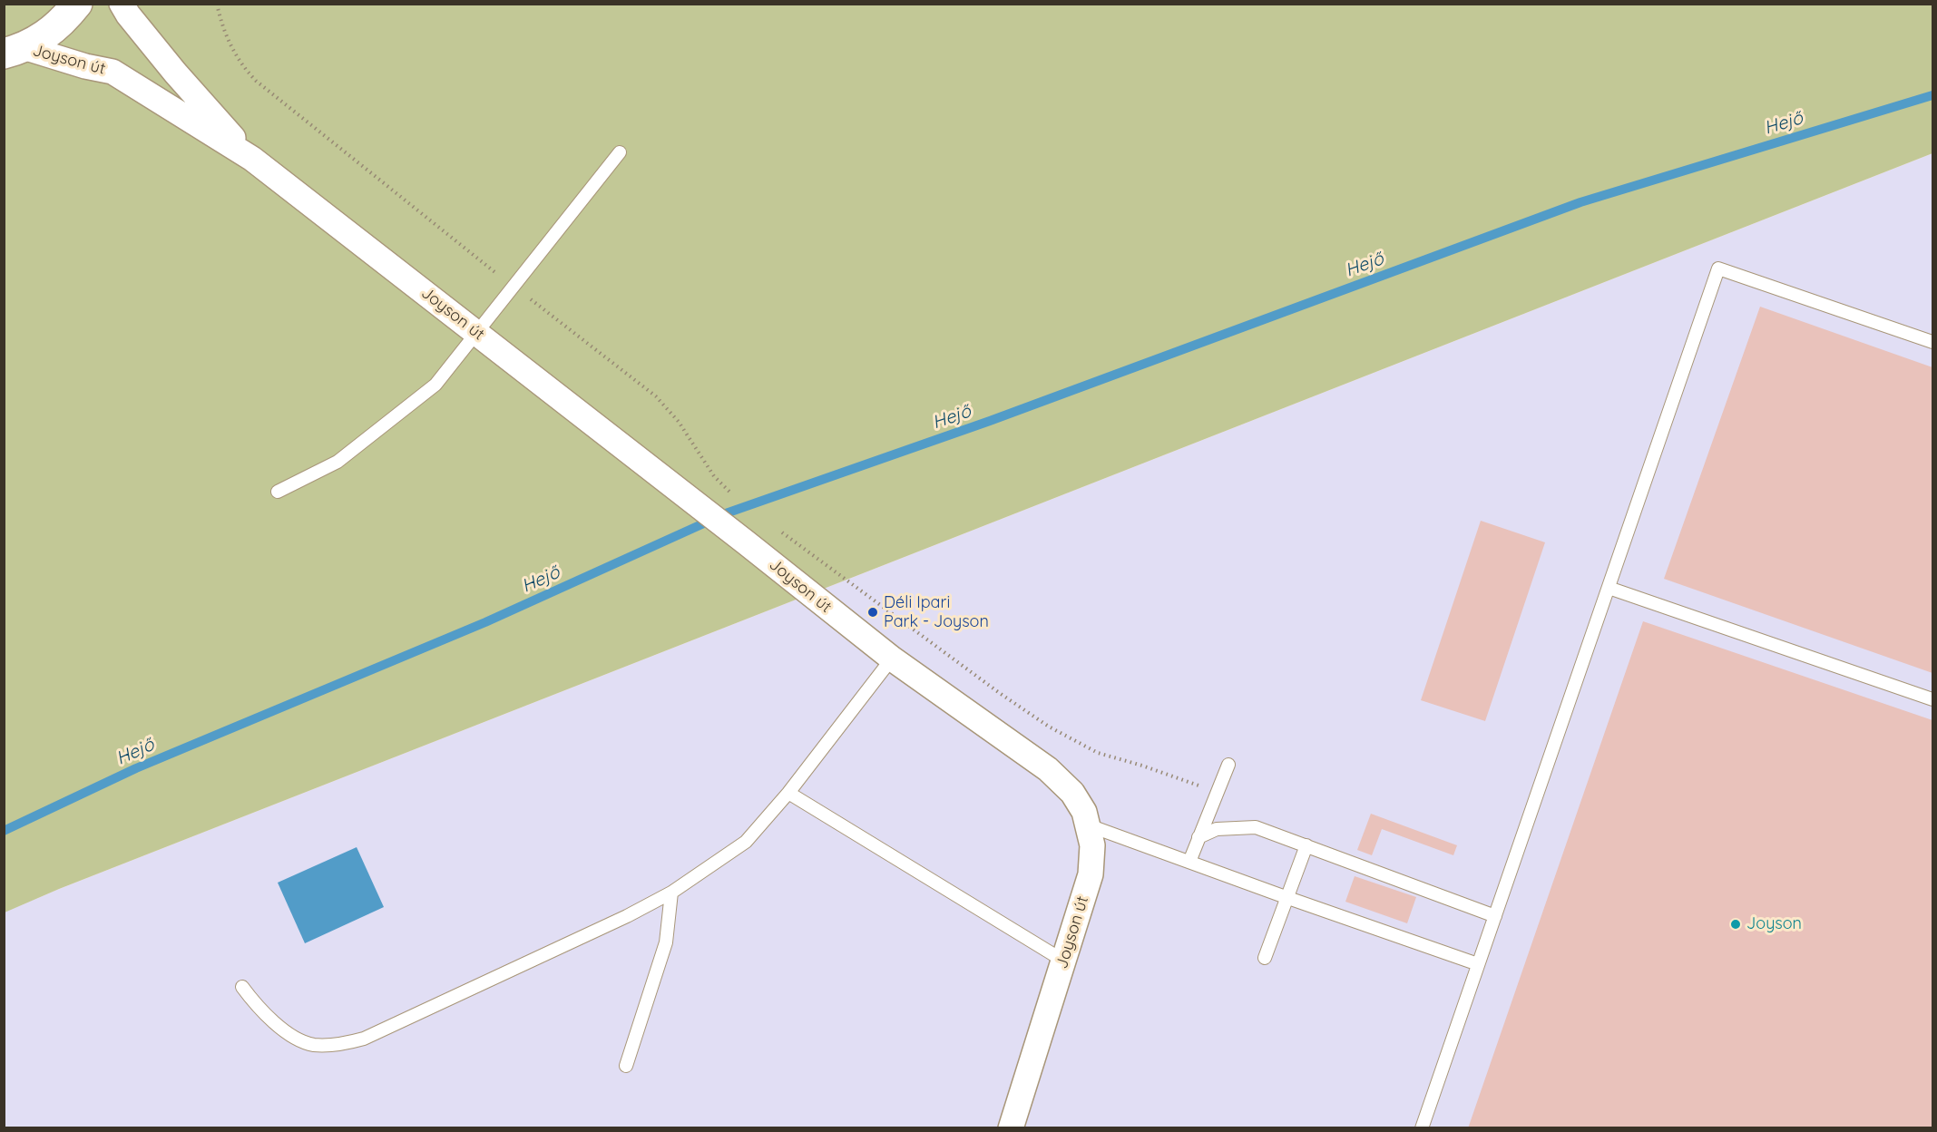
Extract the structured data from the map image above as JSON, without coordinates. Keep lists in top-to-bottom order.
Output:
{
  "streets": {
    "street": ["Joyson út"]
  },
  "water": ["Hejő"],
  "places": ["Déli Ipari Park - Joyson", "Joyson"]
}
